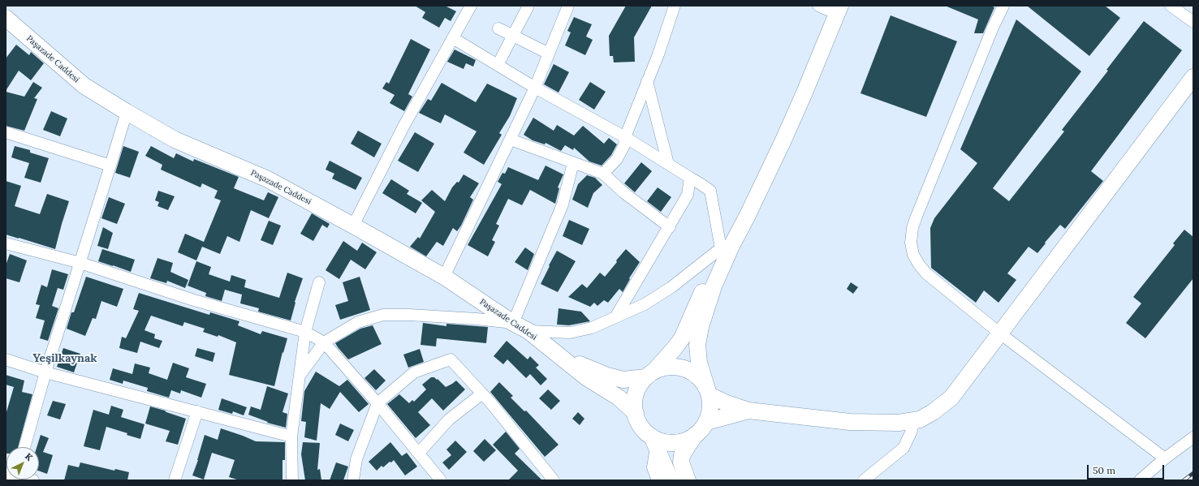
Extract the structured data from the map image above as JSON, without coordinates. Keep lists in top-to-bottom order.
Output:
{
  "streets": {
    "street": ["Paşazade Caddesi"]
  },
  "districts": ["Yeşilkaynak"],
  "scale_bar": "50 m",
  "north": "top right"
}
